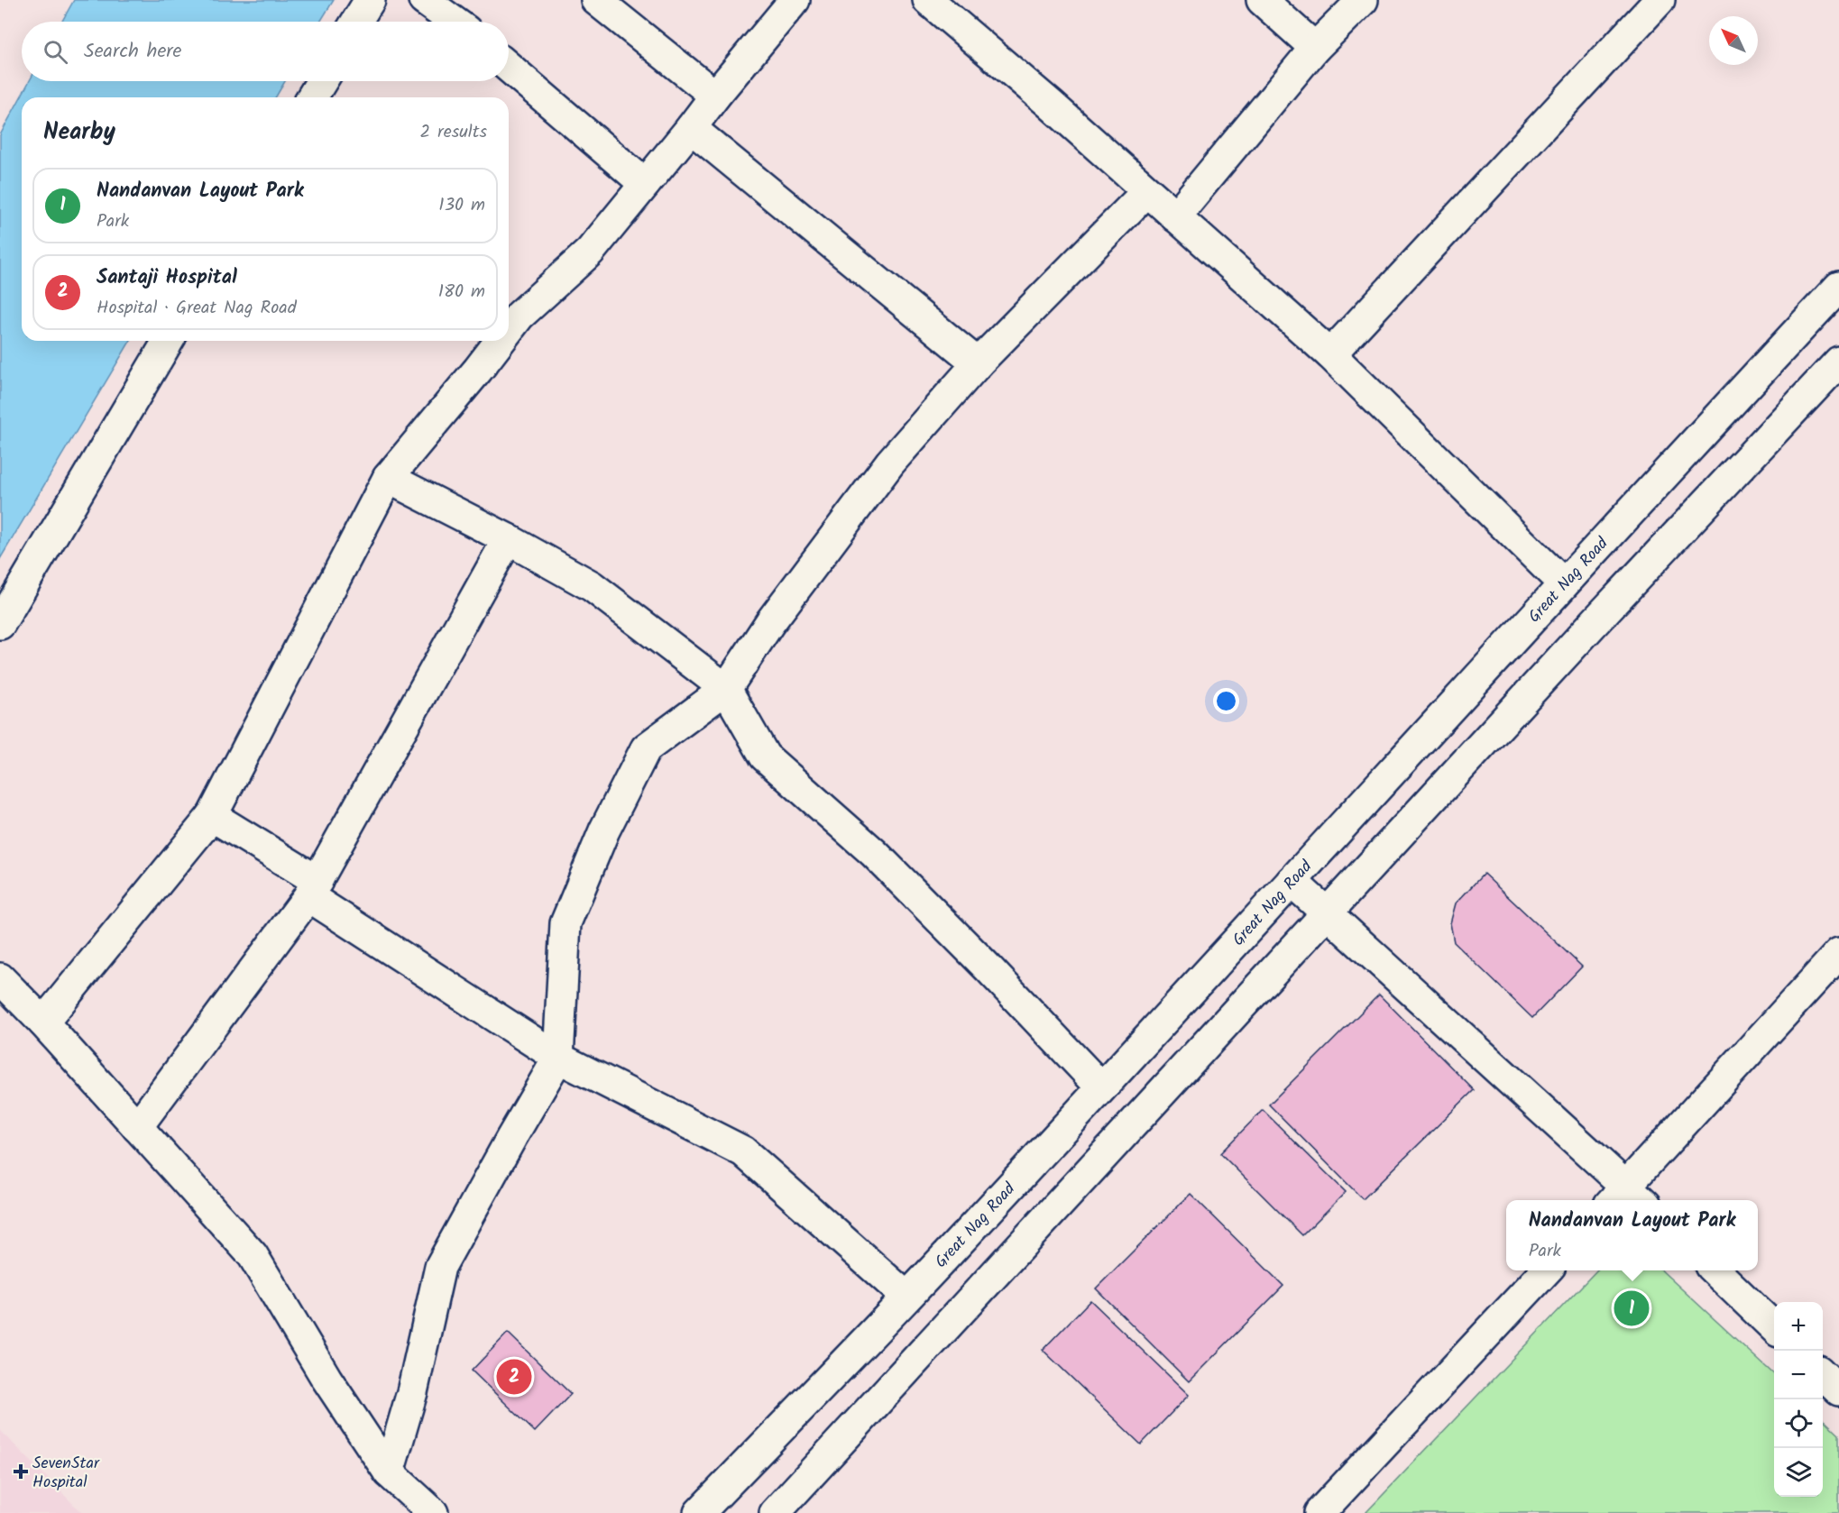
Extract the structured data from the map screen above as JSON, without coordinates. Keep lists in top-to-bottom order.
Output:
{
  "streets": {
    "street": ["Great Nag Road"]
  },
  "places": {
    "health": ["SevenStar Hospital"]
  },
  "north": "top left",
  "page": {
    "search": "Search here",
    "heading": ["Nearby", "2 results"],
    "list": [
      {
        "mark": "1",
        "name": "Nandanvan Layout Park",
        "note": "Park",
        "value": "130 m"
      },
      {
        "mark": "2",
        "name": "Santaji Hospital",
        "note": "Hospital · Great Nag Road",
        "value": "180 m"
      }
    ],
    "popup": ["Nandanvan Layout Park", "Park"],
    "pins": ["1", "2"],
    "map_buttons": ["+", "−"]
  }
}
